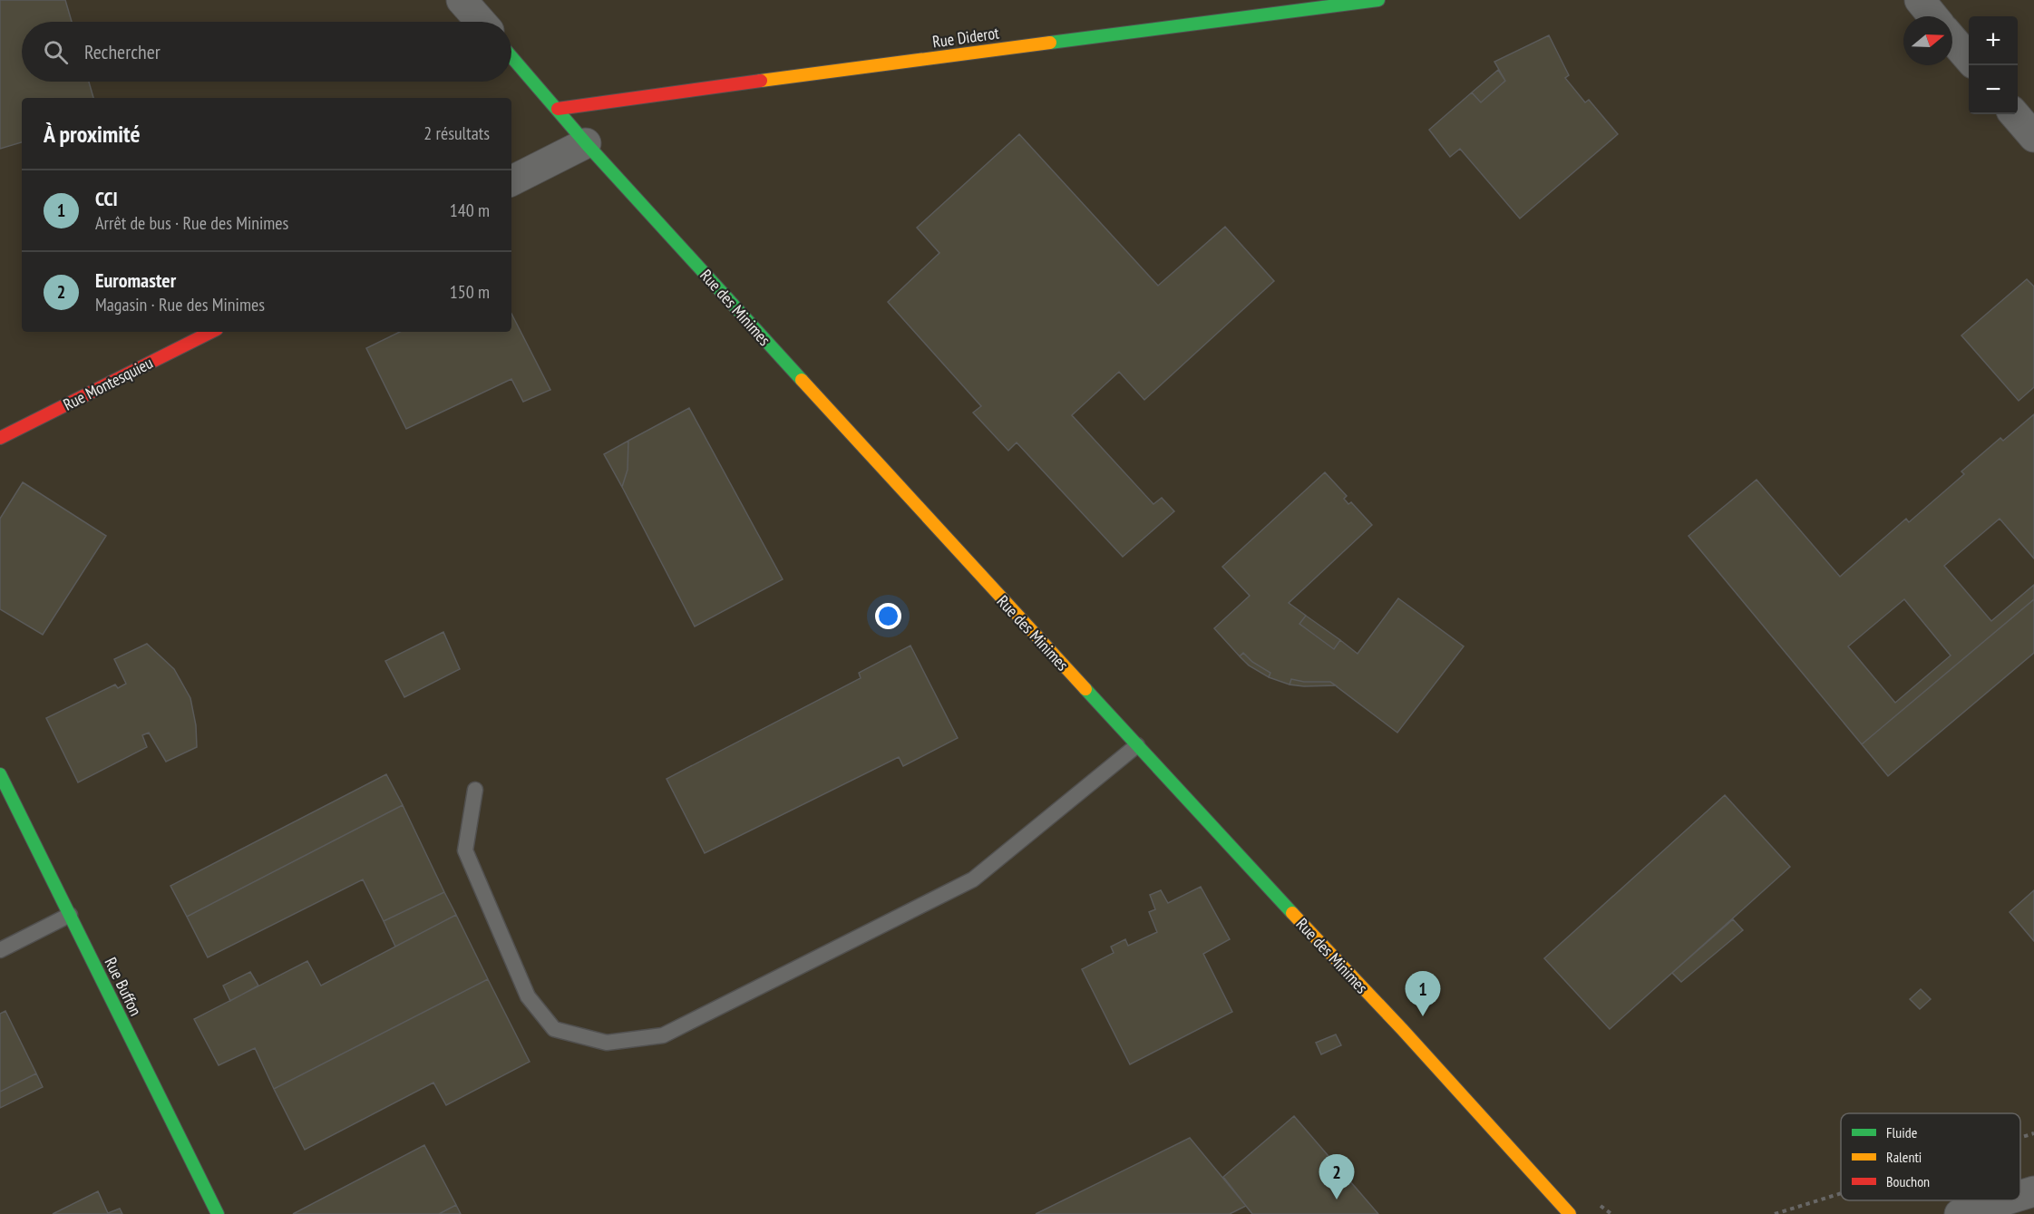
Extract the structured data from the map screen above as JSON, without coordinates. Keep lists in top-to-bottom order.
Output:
{
  "streets": {
    "street": [
      "Rue Diderot",
      "Rue des Minimes",
      "Rue Montesquieu",
      "Rue Buffon"
    ]
  },
  "crossings": [
    ["Rue Diderot", "Rue des Minimes"]
  ],
  "legend": ["Fluide", "Ralenti", "Bouchon"],
  "north": "right",
  "page": {
    "map_buttons": ["+", "−"],
    "search": "Rechercher",
    "heading": ["À proximité", "2 résultats"],
    "list": [
      {
        "mark": "1",
        "name": "CCI",
        "note": "Arrêt de bus · Rue des Minimes",
        "value": "140 m"
      },
      {
        "mark": "2",
        "name": "Euromaster",
        "note": "Magasin · Rue des Minimes",
        "value": "150 m"
      }
    ],
    "pins": ["1", "2"]
  }
}
